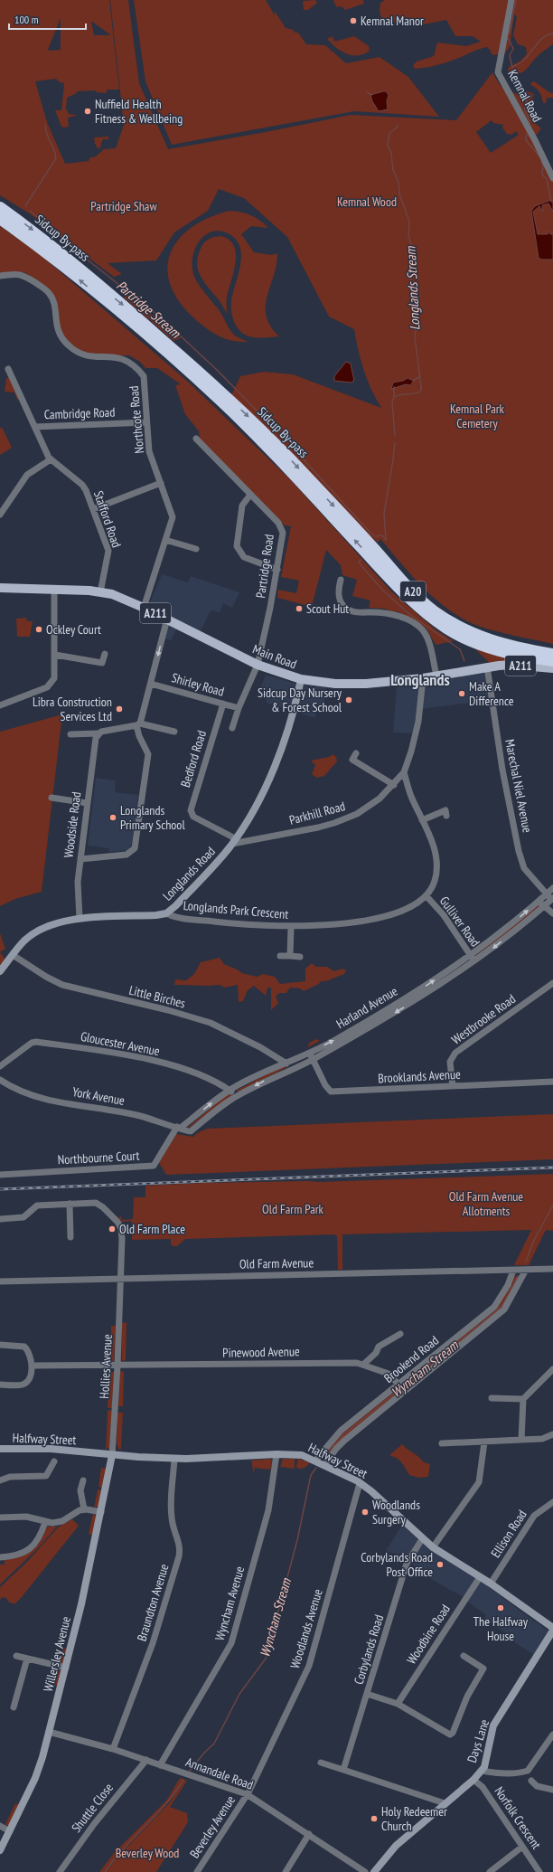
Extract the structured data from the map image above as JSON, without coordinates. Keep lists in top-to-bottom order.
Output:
{
  "streets": {
    "highway": ["Sidcup By-pass", "A20"],
    "main road": ["A211", "Main Road"],
    "street": [
      "Kemnal Road",
      "Cambridge Road",
      "Northcote Road",
      "Stafford Road",
      "Partridge Road",
      "Shirley Road",
      "Bedford Road",
      "Marechal Niel Avenue",
      "Parkhill Road",
      "Woodside Road",
      "Longlands Road",
      "Longlands Park Crescent",
      "Gulliver Road",
      "Little Birches",
      "Harland Avenue",
      "Westbrooke Road",
      "Gloucester Avenue",
      "Brooklands Avenue",
      "York Avenue",
      "Northbourne Court",
      "Old Farm Avenue",
      "Pinewood Avenue",
      "Brookend Road",
      "Hollies Avenue",
      "Halfway Street",
      "Ellison Road",
      "Braundton Avenue",
      "Wyncham Avenue",
      "Woodlands Avenue",
      "Woodbine Road",
      "Corbylands Road",
      "Willersley Avenue",
      "Days Lane",
      "Annandale Road",
      "Shuttle Close",
      "Norfolk Crescent",
      "Beverley Avenue"
    ]
  },
  "crossings": [
    ["Cambridge Road", "Northcote Road"],
    ["Cambridge Road", "Stafford Road"],
    ["Northcote Road", "Main Road"],
    ["Stafford Road", "Main Road"],
    ["Partridge Road", "Main Road"],
    ["Partridge Road", "Shirley Road"],
    ["Main Road", "Shirley Road"],
    ["Main Road", "Marechal Niel Avenue"],
    ["Main Road", "Parkhill Road"],
    ["Main Road", "Longlands Road"],
    ["Shirley Road", "Bedford Road"],
    ["Bedford Road", "Parkhill Road"],
    ["Bedford Road", "Longlands Road"],
    ["Marechal Niel Avenue", "Harland Avenue"],
    ["Parkhill Road", "Longlands Road"],
    ["Parkhill Road", "Longlands Park Crescent"],
    ["Woodside Road", "Longlands Road"],
    ["Longlands Road", "Longlands Park Crescent"],
    ["Longlands Road", "Little Birches"],
    ["Longlands Park Crescent", "Gulliver Road"],
    ["Gulliver Road", "Harland Avenue"],
    ["Little Birches", "Harland Avenue"],
    ["Harland Avenue", "Gloucester Avenue"],
    ["Harland Avenue", "Brooklands Avenue"],
    ["Harland Avenue", "York Avenue"],
    ["Harland Avenue", "Northbourne Court"],
    ["Westbrooke Road", "Brooklands Avenue"],
    ["York Avenue", "Northbourne Court"],
    ["Old Farm Avenue", "Brookend Road"],
    ["Old Farm Avenue", "Hollies Avenue"],
    ["Pinewood Avenue", "Brookend Road"],
    ["Pinewood Avenue", "Hollies Avenue"],
    ["Brookend Road", "Halfway Street"],
    ["Hollies Avenue", "Halfway Street"],
    ["Hollies Avenue", "Willersley Avenue"],
    ["Halfway Street", "Ellison Road"],
    ["Halfway Street", "Braundton Avenue"],
    ["Halfway Street", "Wyncham Avenue"],
    ["Halfway Street", "Woodlands Avenue"],
    ["Halfway Street", "Woodbine Road"],
    ["Halfway Street", "Corbylands Road"],
    ["Halfway Street", "Willersley Avenue"],
    ["Halfway Street", "Days Lane"],
    ["Braundton Avenue", "Annandale Road"],
    ["Wyncham Avenue", "Annandale Road"],
    ["Woodlands Avenue", "Annandale Road"],
    ["Woodlands Avenue", "Beverley Avenue"],
    ["Willersley Avenue", "Annandale Road"],
    ["Days Lane", "Norfolk Crescent"],
    ["Annandale Road", "Shuttle Close"],
    ["Annandale Road", "Beverley Avenue"]
  ],
  "districts": ["Longlands"],
  "water": ["Longlands Stream", "Partridge Stream", "Wyncham Stream"],
  "parks": [
    "Kemnal Wood",
    "Partridge Shaw",
    "Kemnal Park Cemetery",
    "Old Farm Avenue Allotments",
    "Old Farm Park",
    "Beverley Wood"
  ],
  "places": [
    "Kemnal Manor",
    "Nuffield Health Fitness & Wellbeing",
    "Scout Hut",
    "Ockley Court",
    "Make A Difference",
    "Sidcup Day Nursery & Forest School",
    "Libra Construction Services Ltd",
    "Longlands Primary School",
    "Old Farm Place",
    "Woodlands Surgery",
    "Corbylands Road Post Office",
    "The Halfway House",
    "Holy Redeemer Church"
  ],
  "scale_bar": "100 m"
}
